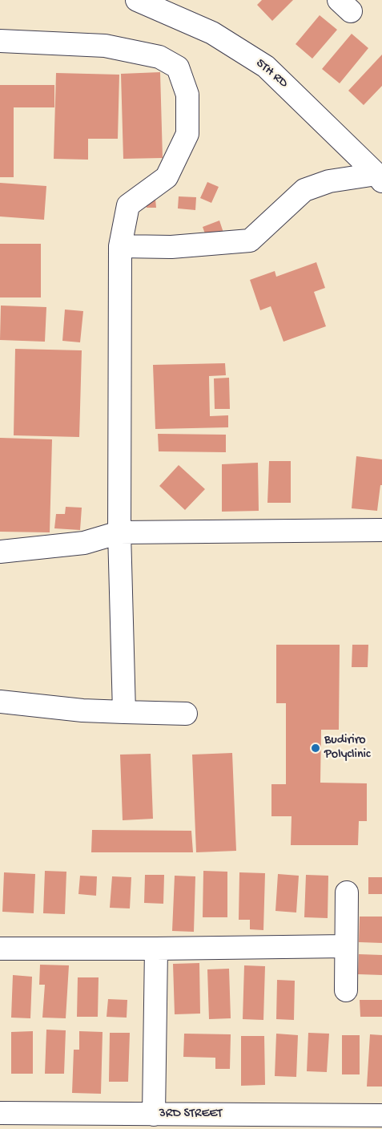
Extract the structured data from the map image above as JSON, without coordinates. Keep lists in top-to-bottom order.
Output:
{
  "streets": {
    "street": ["5TH RD", "3RD STREET"]
  },
  "places": ["Budiriro Polyclinic"]
}
